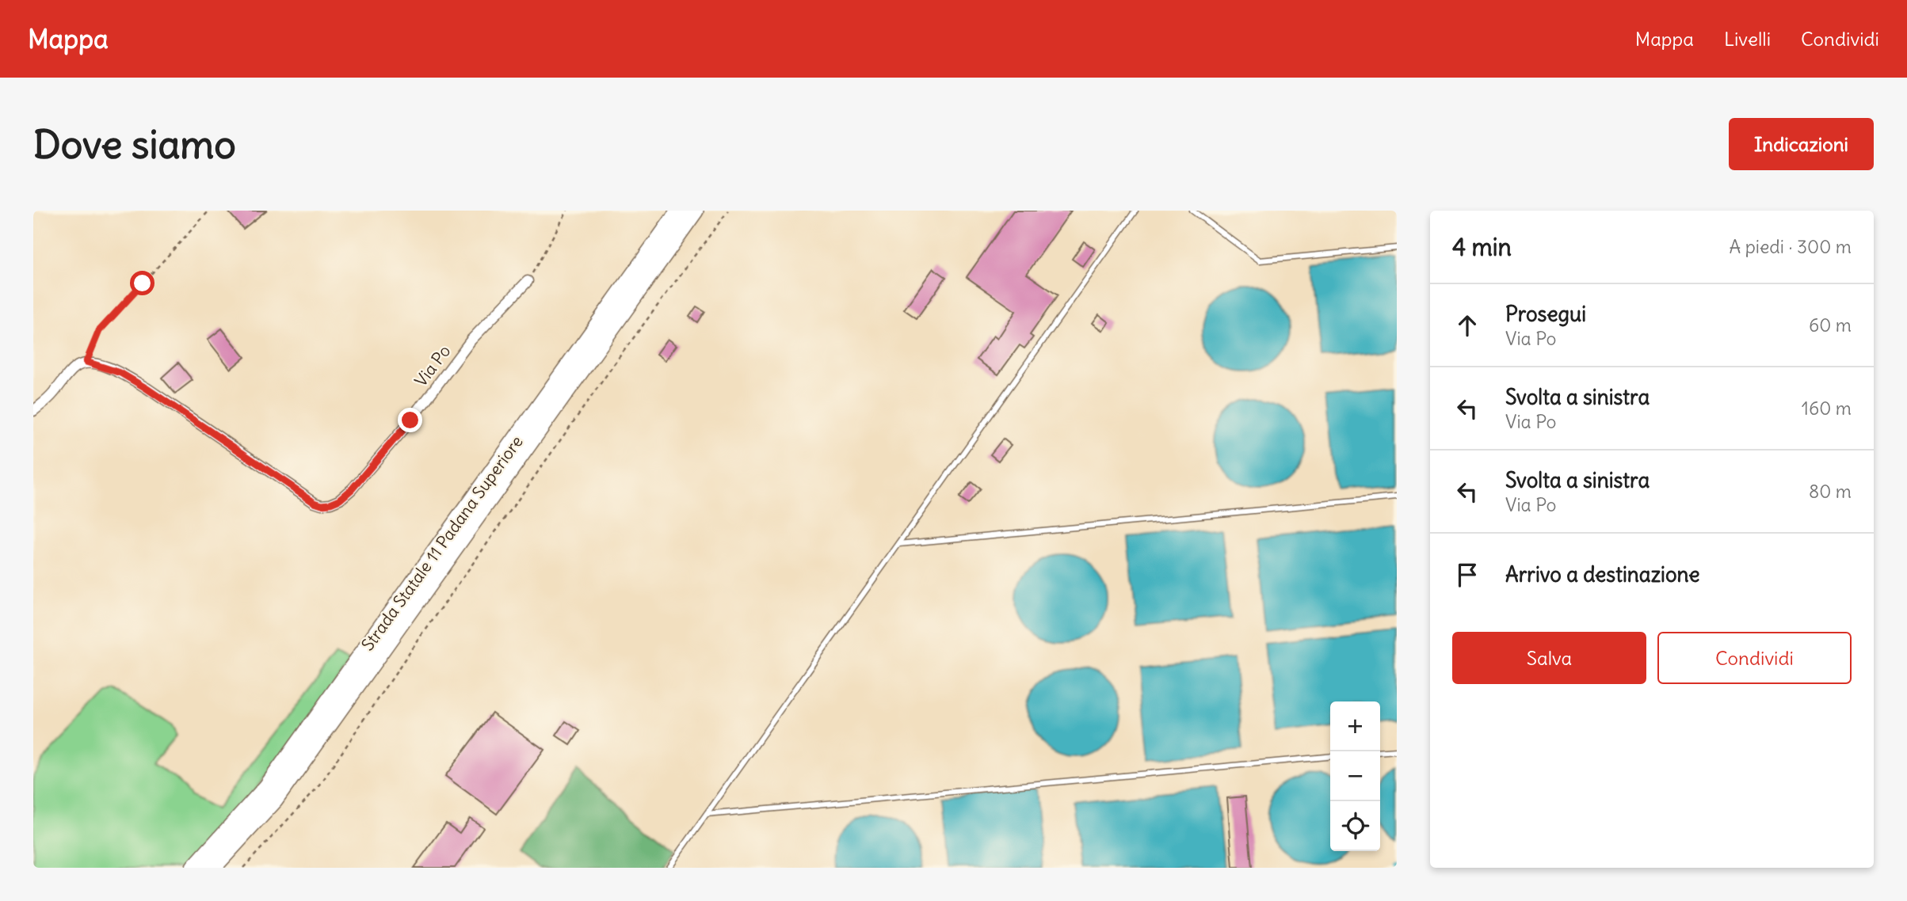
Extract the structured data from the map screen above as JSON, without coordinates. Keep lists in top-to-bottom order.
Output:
{
  "streets": {
    "highway": ["Strada Statale 11 Padana Superiore"],
    "street": ["Via Po"]
  },
  "page": {
    "header": "Mappa",
    "nav": ["Mappa", "Livelli", "Condividi"],
    "buttons": [
      "Indicazioni",
      ["Salva", "Condividi"]
    ],
    "title": "Dove siamo",
    "heading": ["4 min", "A piedi · 300 m"],
    "list": [
      ["Prosegui", "Via Po", "60 m"],
      ["Svolta a sinistra", "Via Po", "160 m"],
      ["Svolta a sinistra", "Via Po", "80 m"],
      "Arrivo a destinazione"
    ],
    "map_buttons": ["+", "−"]
  }
}
